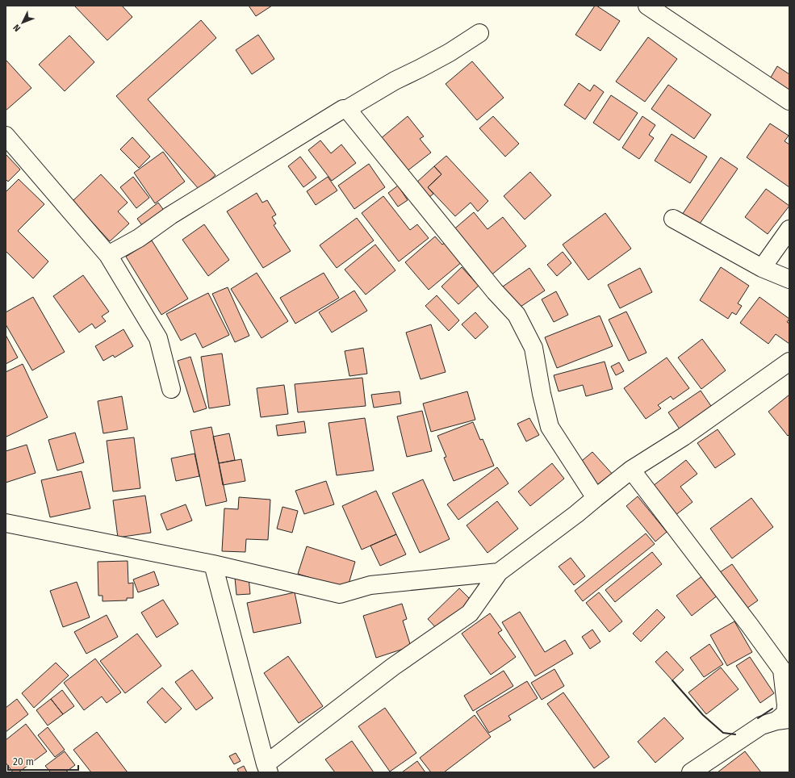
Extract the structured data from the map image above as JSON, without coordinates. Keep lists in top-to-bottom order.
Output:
{
  "scale_bar": "20 m",
  "north": "bottom left"
}
